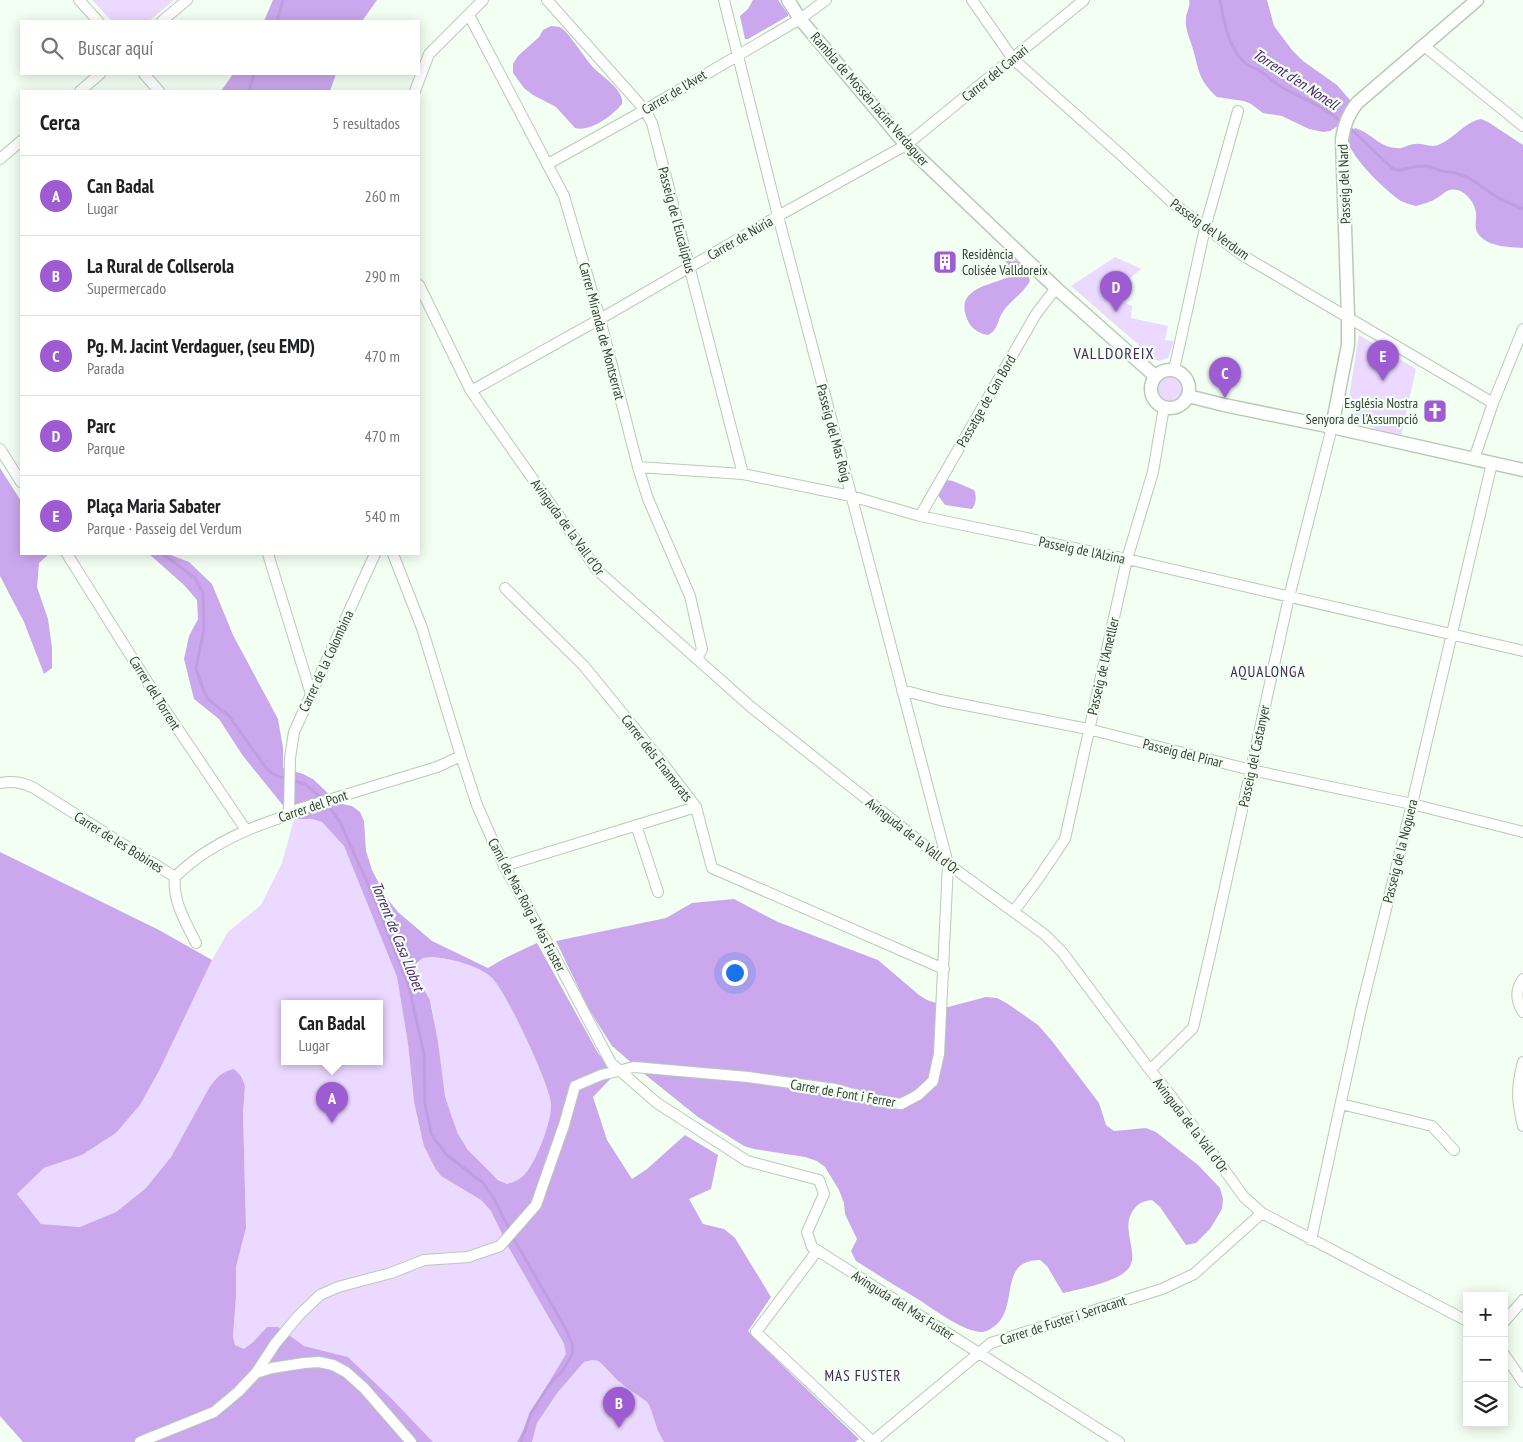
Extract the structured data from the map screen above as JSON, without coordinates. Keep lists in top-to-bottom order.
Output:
{
  "streets": {
    "street": [
      "Carrer del Canari",
      "Carrer de l'Avet",
      "Rambla de Mossèn Jacint Verdaguer",
      "Passeig del Nard",
      "Passeig de l'Eucaliptus",
      "Passeig del Verdum",
      "Carrer de Núria",
      "Carrer Miranda de Montserrat",
      "Passatge de Can Bord",
      "Passeig del Mas Roig",
      "Avinguda de la Vall d'Or",
      "Passeig de l'Alzina",
      "Carrer de la Colombina",
      "Passeig de l'Ametller",
      "Carrer del Torrent",
      "Passeig del Pinar",
      "Passeig del Castanyer",
      "Carrer dels Enamorats",
      "Carrer del Pont",
      "Carrer de les Bobines",
      "Passeig de la Noguera",
      "Camí de Mas Roig a Mas Fuster",
      "Carrer de Font i Ferrer",
      "Avinguda del Mas Fuster",
      "Carrer de Fuster i Serracant"
    ]
  },
  "crossings": [
    ["Carrer del Canari", "Rambla de Mossèn Jacint Verdaguer"],
    ["Carrer del Canari", "Passeig del Verdum"],
    ["Carrer del Canari", "Carrer de Núria"],
    ["Carrer de l'Avet", "Rambla de Mossèn Jacint Verdaguer"],
    ["Carrer de l'Avet", "Passeig de l'Eucaliptus"],
    ["Carrer de l'Avet", "Carrer Miranda de Montserrat"],
    ["Carrer de l'Avet", "Passeig del Mas Roig"],
    ["Rambla de Mossèn Jacint Verdaguer", "Carrer de Núria"],
    ["Rambla de Mossèn Jacint Verdaguer", "Passatge de Can Bord"],
    ["Rambla de Mossèn Jacint Verdaguer", "Passeig de l'Ametller"],
    ["Passeig del Nard", "Passeig del Verdum"],
    ["Passeig del Nard", "Passeig del Castanyer"],
    ["Passeig de l'Eucaliptus", "Carrer de Núria"],
    ["Passeig de l'Eucaliptus", "Passeig de l'Alzina"],
    ["Carrer de Núria", "Carrer Miranda de Montserrat"],
    ["Carrer de Núria", "Passeig del Mas Roig"],
    ["Carrer de Núria", "Avinguda de la Vall d'Or"],
    ["Carrer Miranda de Montserrat", "Avinguda de la Vall d'Or"],
    ["Carrer Miranda de Montserrat", "Passeig de l'Alzina"],
    ["Passatge de Can Bord", "Passeig de l'Alzina"],
    ["Passeig del Mas Roig", "Avinguda de la Vall d'Or"],
    ["Passeig del Mas Roig", "Passeig de l'Alzina"],
    ["Passeig del Mas Roig", "Passeig del Pinar"],
    ["Passeig del Mas Roig", "Carrer de Font i Ferrer"],
    ["Avinguda de la Vall d'Or", "Passeig de l'Ametller"],
    ["Avinguda de la Vall d'Or", "Passeig del Castanyer"],
    ["Avinguda de la Vall d'Or", "Passeig de la Noguera"],
    ["Avinguda de la Vall d'Or", "Carrer de Font i Ferrer"],
    ["Avinguda de la Vall d'Or", "Carrer de Fuster i Serracant"],
    ["Passeig de l'Alzina", "Passeig de l'Ametller"],
    ["Passeig de l'Alzina", "Passeig del Castanyer"],
    ["Passeig de l'Alzina", "Passeig de la Noguera"],
    ["Carrer de la Colombina", "Carrer del Pont"],
    ["Passeig de l'Ametller", "Passeig del Pinar"],
    ["Carrer del Torrent", "Carrer del Pont"],
    ["Passeig del Pinar", "Passeig del Castanyer"],
    ["Passeig del Pinar", "Passeig de la Noguera"],
    ["Carrer dels Enamorats", "Carrer de Font i Ferrer"],
    ["Carrer del Pont", "Carrer de les Bobines"],
    ["Carrer del Pont", "Camí de Mas Roig a Mas Fuster"],
    ["Camí de Mas Roig a Mas Fuster", "Carrer de Font i Ferrer"],
    ["Camí de Mas Roig a Mas Fuster", "Avinguda del Mas Fuster"],
    ["Avinguda del Mas Fuster", "Carrer de Fuster i Serracant"]
  ],
  "districts": ["VALLDOREIX", "AQUALONGA", "MAS FUSTER"],
  "water": ["Torrent d'en Nonell", "Torrent de Casa Llobet"],
  "places": {
    "building": ["Residència Colisée Valldoreix"],
    "church": ["Església Nostra Senyora de l'Assumpció"]
  },
  "page": {
    "search": "Buscar aquí",
    "heading": ["Cerca", "5 resultados"],
    "list": [
      {
        "mark": "A",
        "name": "Can Badal",
        "note": "Lugar",
        "value": "260 m"
      },
      {
        "mark": "B",
        "name": "La Rural de Collserola",
        "note": "Supermercado",
        "value": "290 m"
      },
      {
        "mark": "C",
        "name": "Pg. M. Jacint Verdaguer, (seu EMD)",
        "note": "Parada",
        "value": "470 m"
      },
      {
        "mark": "D",
        "name": "Parc",
        "note": "Parque",
        "value": "470 m"
      },
      {
        "mark": "E",
        "name": "Plaça Maria Sabater",
        "note": "Parque · Passeig del Verdum",
        "value": "540 m"
      }
    ],
    "pins": [
      "D",
      "E",
      "C",
      "A",
      "B"
    ],
    "popup": ["Can Badal", "Lugar"],
    "map_buttons": ["+", "−"]
  }
}
